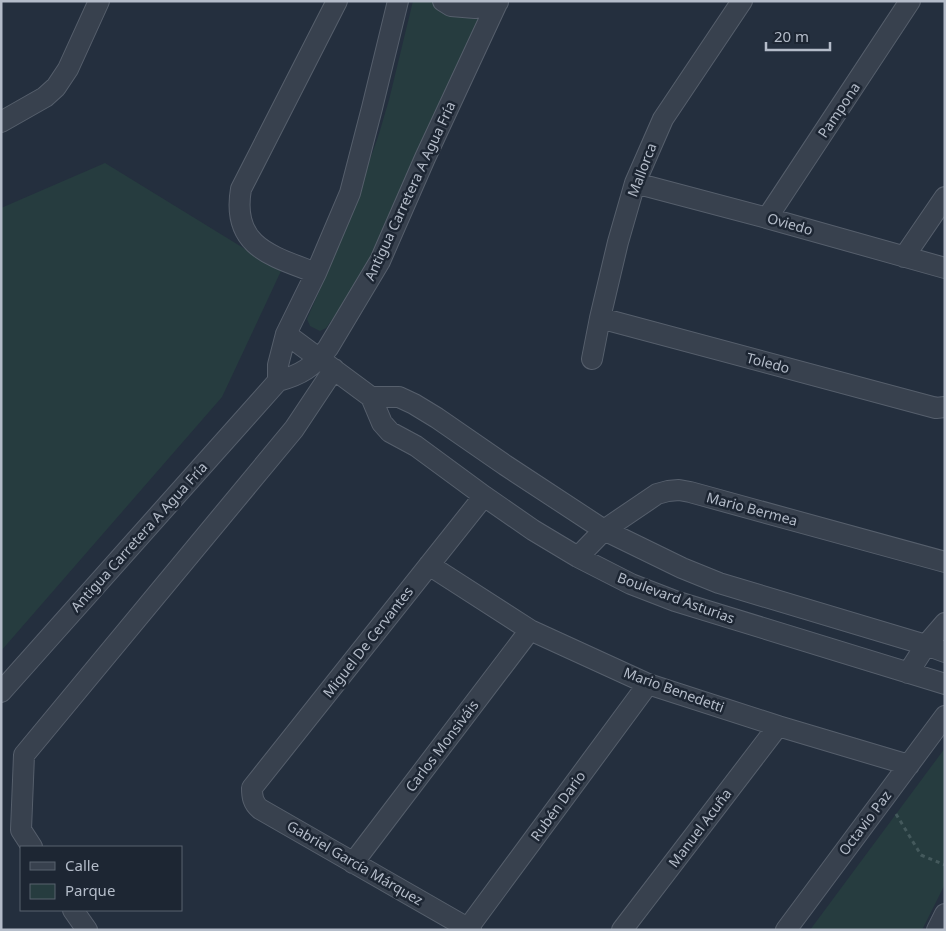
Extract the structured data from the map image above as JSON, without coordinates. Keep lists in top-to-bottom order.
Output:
{
  "streets": {
    "street": [
      "Pampona",
      "Mallorca",
      "Antigua Carretera A Agua Fría",
      "Oviedo",
      "Toledo",
      "Mario Bermea",
      "Boulevard Asturias",
      "Miguel De Cervantes",
      "Mario Benedetti",
      "Carlos Monsiváis",
      "Rubén Dario",
      "Octavio Paz",
      "Manuel Acuña",
      "Gabriel García Márquez"
    ]
  },
  "crossings": [
    ["Pampona", "Oviedo"],
    ["Mallorca", "Oviedo"],
    ["Mallorca", "Toledo"],
    ["Antigua Carretera A Agua Fría", "Boulevard Asturias"],
    ["Mario Bermea", "Boulevard Asturias"],
    ["Boulevard Asturias", "Miguel De Cervantes"],
    ["Miguel De Cervantes", "Mario Benedetti"],
    ["Miguel De Cervantes", "Gabriel García Márquez"],
    ["Mario Benedetti", "Carlos Monsiváis"],
    ["Mario Benedetti", "Rubén Dario"],
    ["Mario Benedetti", "Octavio Paz"],
    ["Mario Benedetti", "Manuel Acuña"],
    ["Carlos Monsiváis", "Gabriel García Márquez"],
    ["Rubén Dario", "Gabriel García Márquez"]
  ],
  "legend": ["Calle", "Parque"],
  "scale_bar": "20 m"
}
